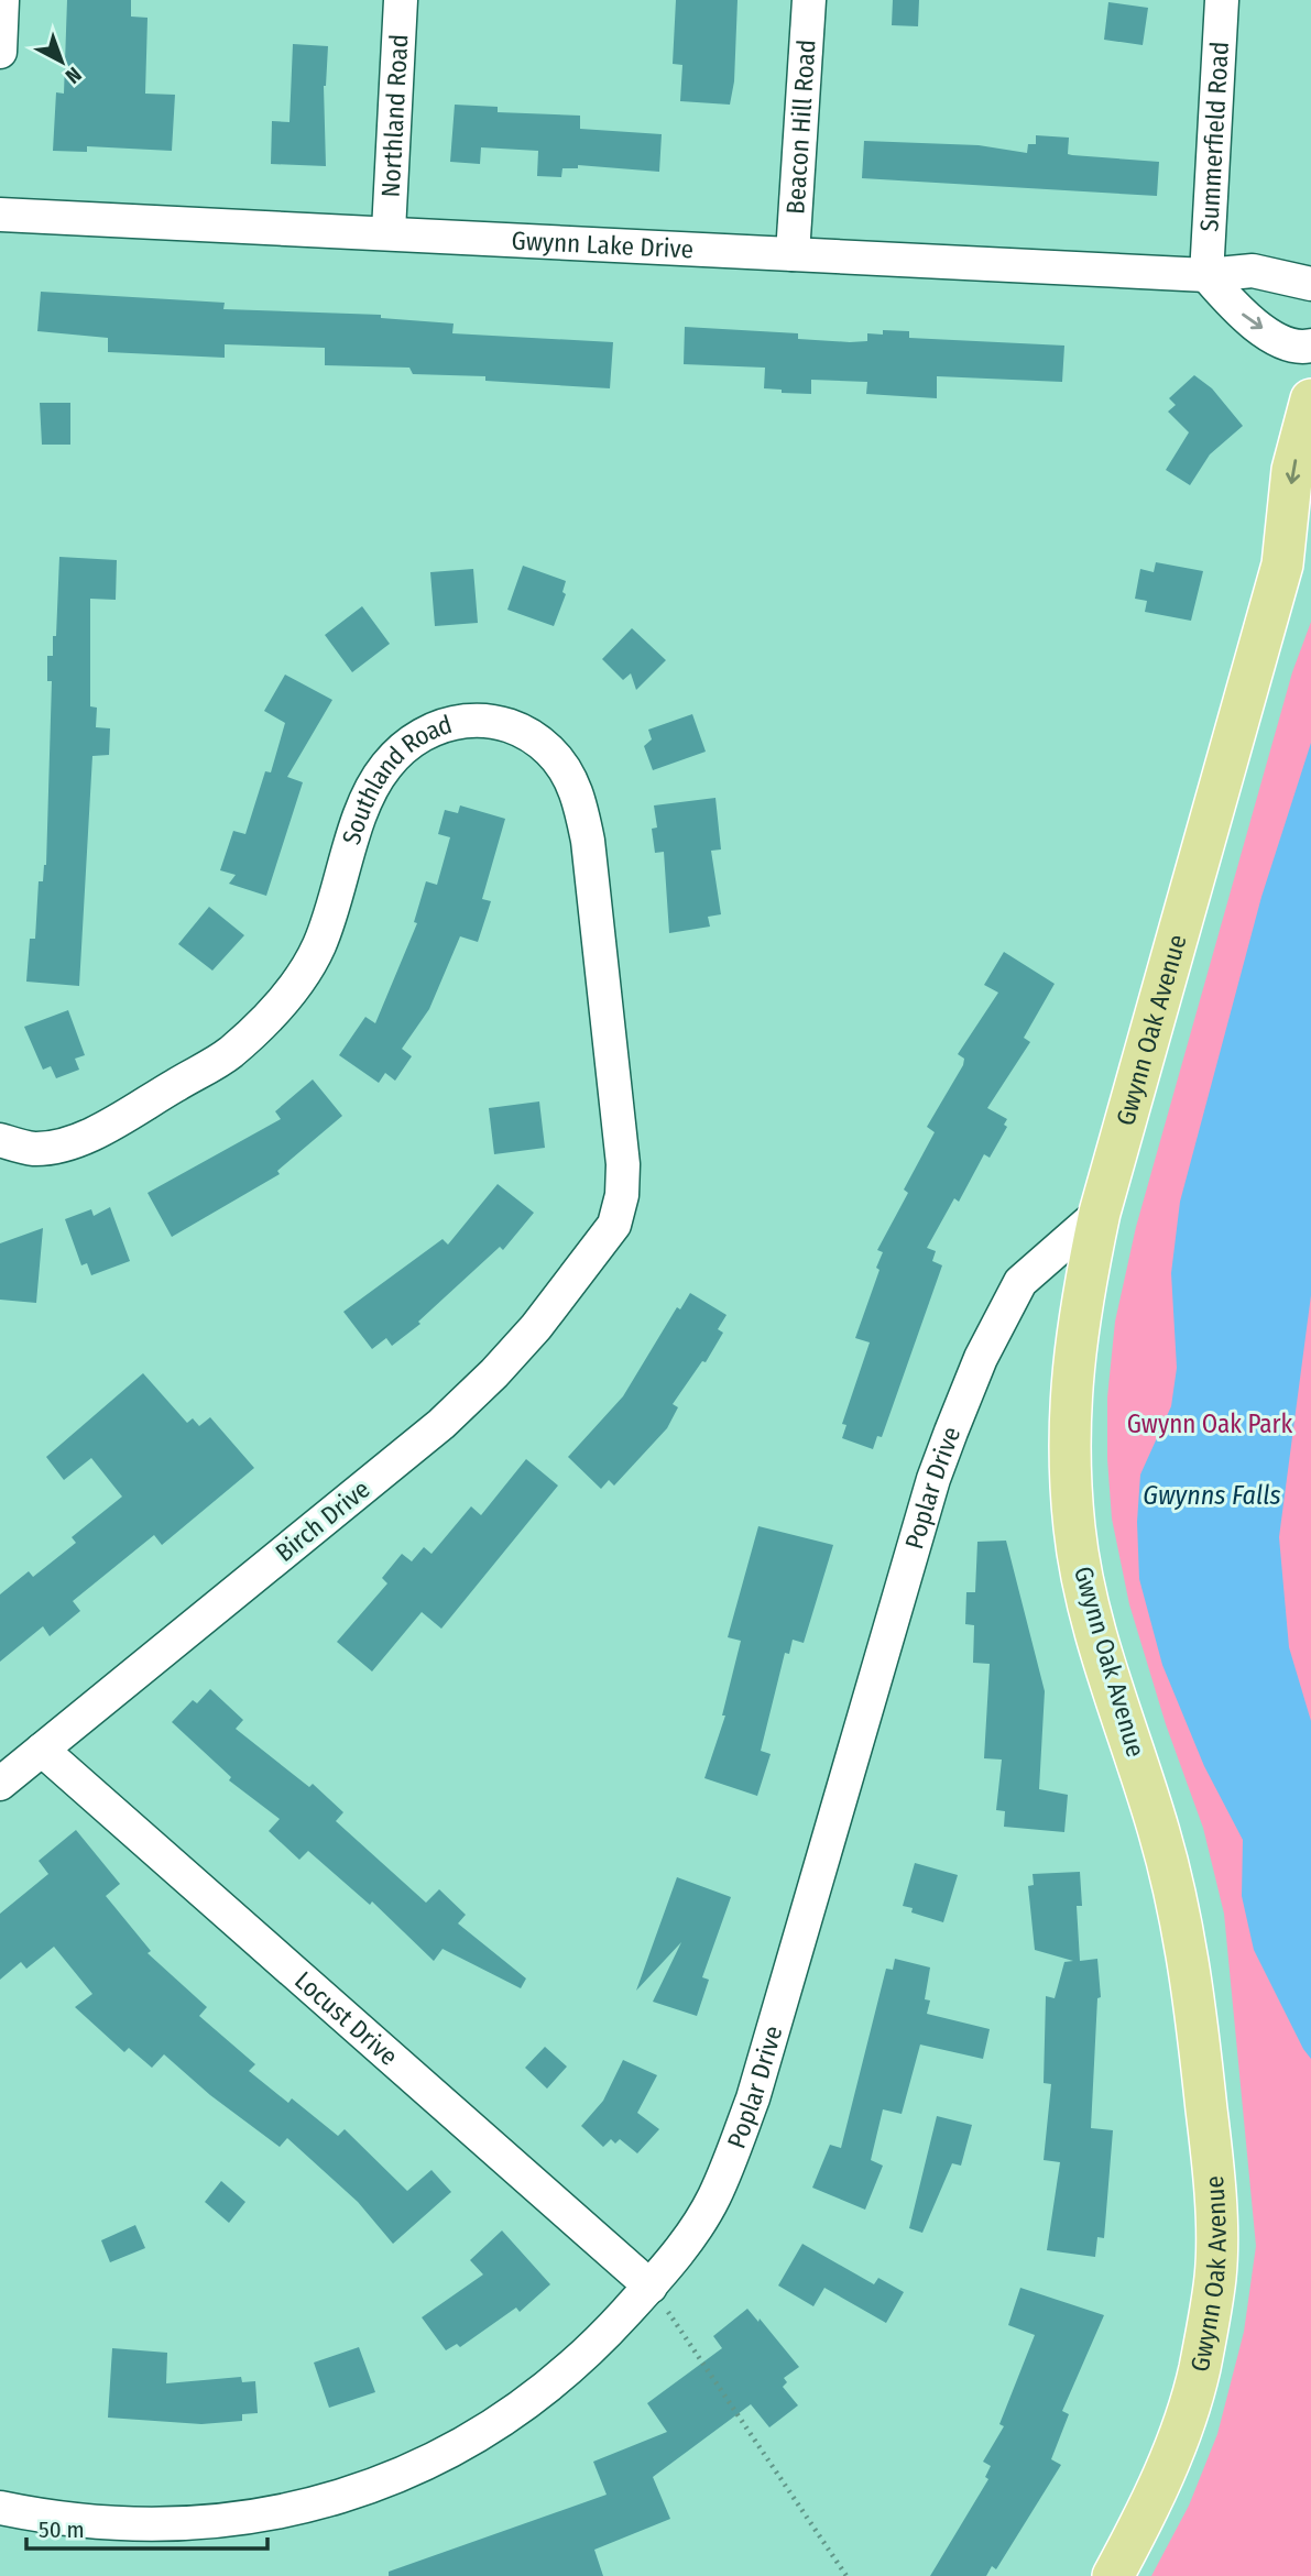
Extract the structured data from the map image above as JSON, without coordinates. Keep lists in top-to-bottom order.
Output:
{
  "streets": {
    "main road": ["Gwynn Oak Avenue"],
    "street": [
      "Northland Road",
      "Beacon Hill Road",
      "Summerfield Road",
      "Gwynn Lake Drive",
      "Southland Road",
      "Poplar Drive",
      "Birch Drive",
      "Locust Drive"
    ]
  },
  "crossings": [
    ["Northland Road", "Gwynn Lake Drive"],
    ["Beacon Hill Road", "Gwynn Lake Drive"],
    ["Summerfield Road", "Gwynn Lake Drive"],
    ["Southland Road", "Birch Drive"],
    ["Gwynn Oak Avenue", "Poplar Drive"],
    ["Poplar Drive", "Locust Drive"],
    ["Birch Drive", "Locust Drive"]
  ],
  "water": ["Gwynns Falls"],
  "parks": ["Gwynn Oak Park"],
  "scale_bar": "50 m",
  "north": "bottom right"
}
